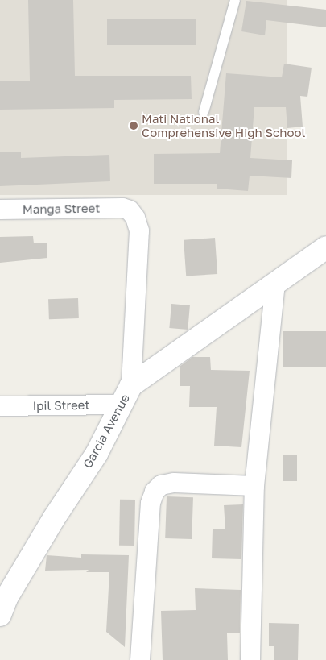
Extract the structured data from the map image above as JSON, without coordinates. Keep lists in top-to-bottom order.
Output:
{
  "streets": {
    "street": ["Manga Street", "Ipil Street", "Garcia Avenue"]
  },
  "crossings": [
    ["Manga Street", "Garcia Avenue"],
    ["Ipil Street", "Garcia Avenue"]
  ],
  "places": ["Mati National Comprehensive High School"]
}
